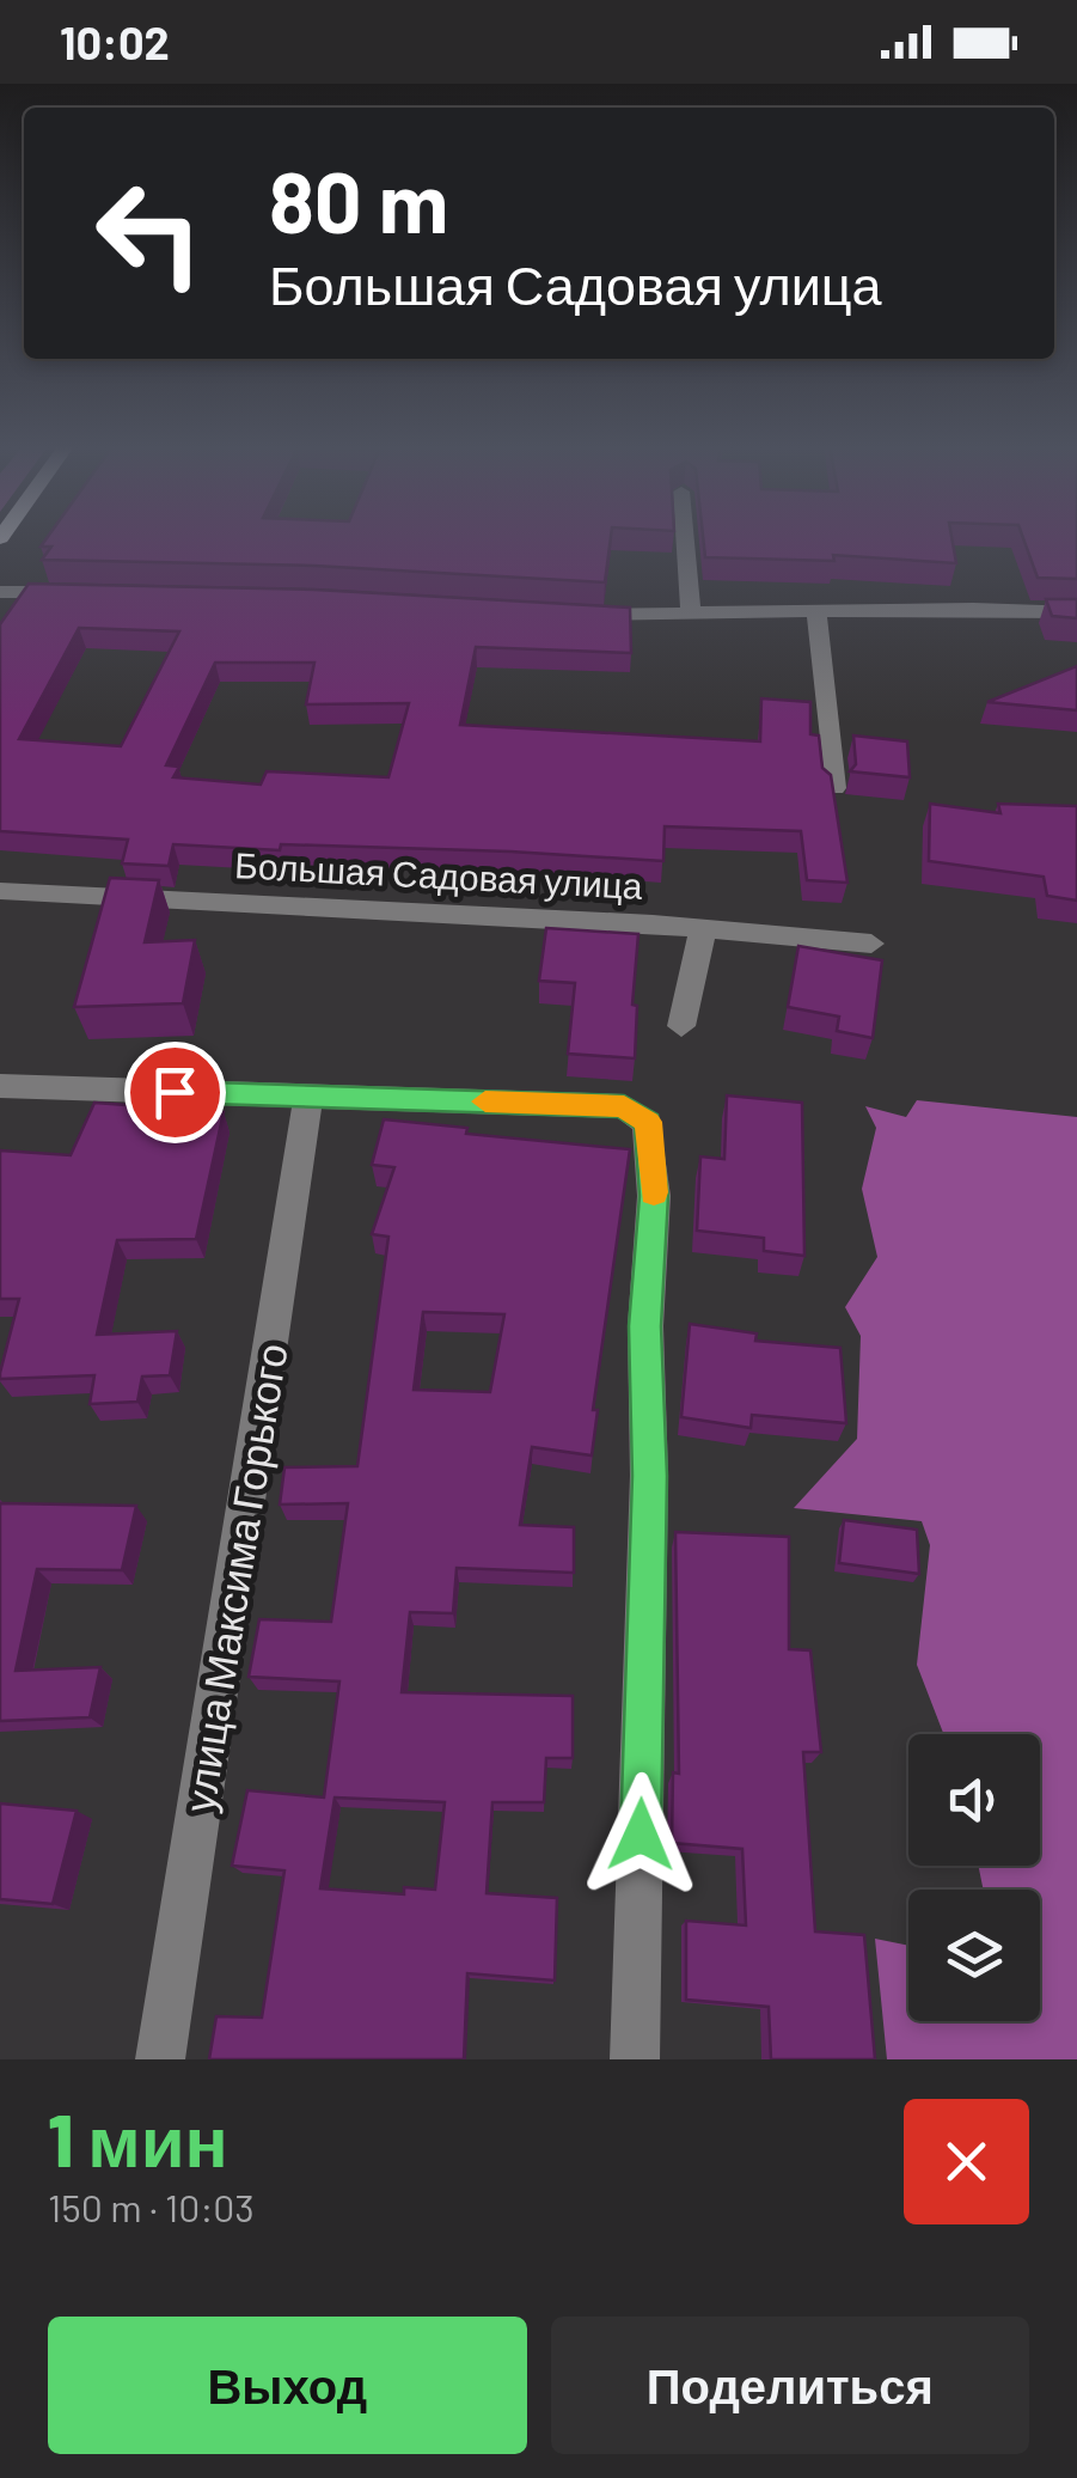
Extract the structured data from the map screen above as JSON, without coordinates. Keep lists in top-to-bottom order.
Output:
{
  "streets": {
    "street": ["Большая Садовая улица", "улица Максима Горького"]
  },
  "page": {
    "status": "10:02",
    "turn": ["80 m", "Большая Садовая улица"],
    "heading": ["1 мин", "150 m · 10:03"],
    "buttons": ["Выход", "Поделиться"]
  }
}
